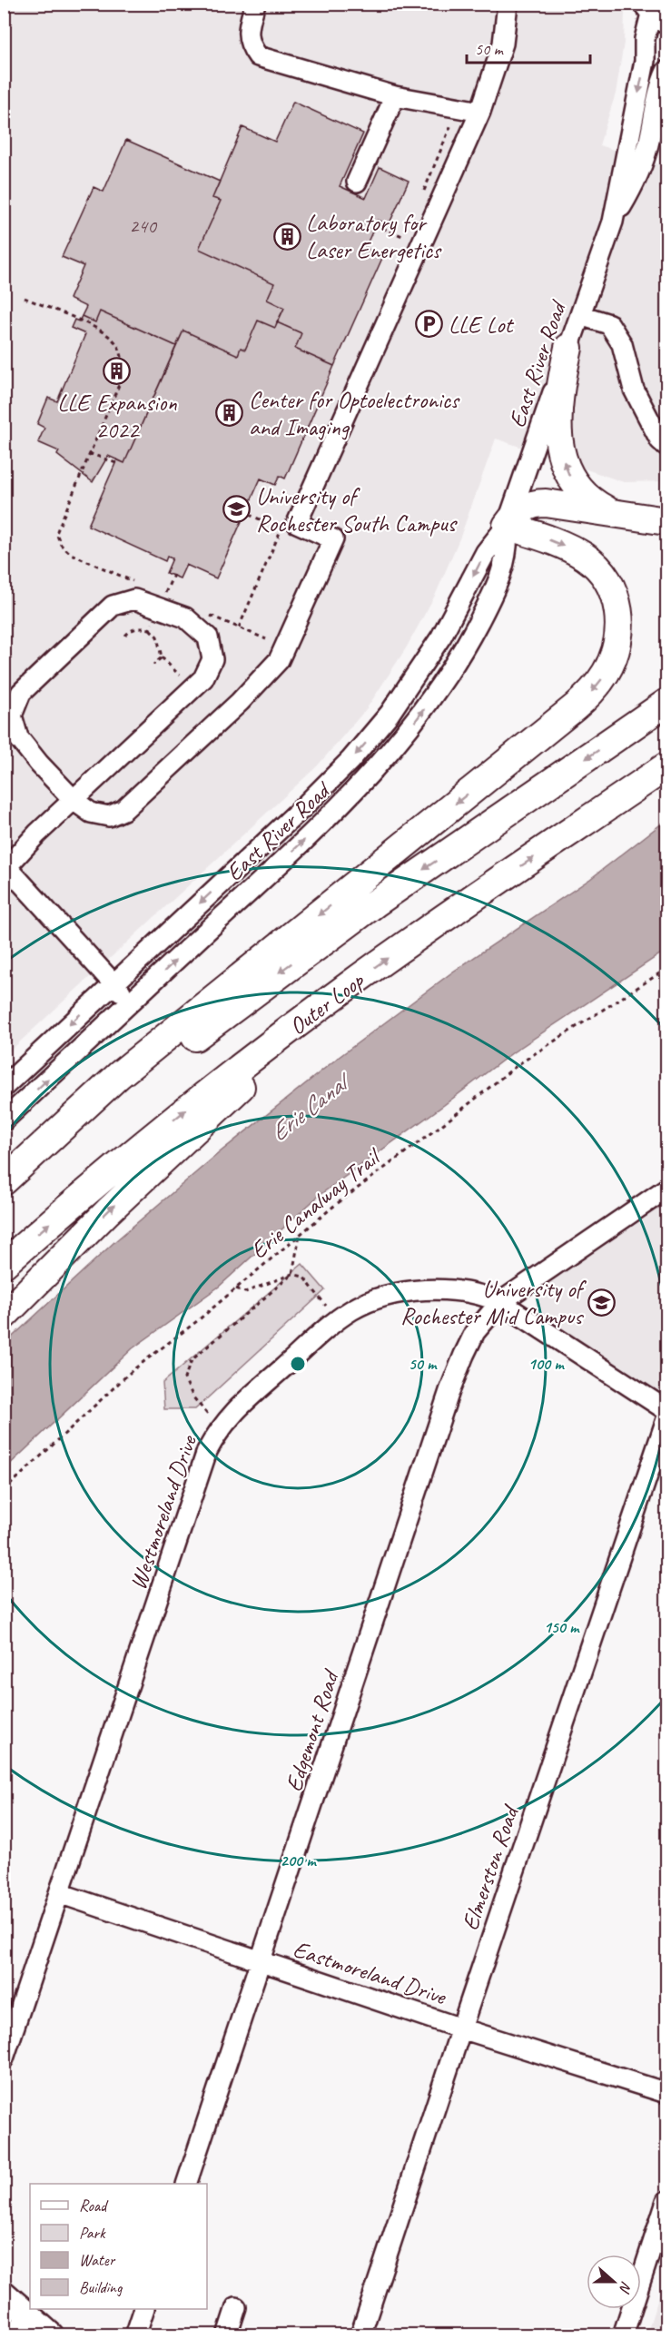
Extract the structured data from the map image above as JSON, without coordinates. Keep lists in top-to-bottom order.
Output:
{
  "streets": {
    "highway": ["Outer Loop"],
    "street": [
      "East River Road",
      "Westmoreland Drive",
      "Edgemont Road",
      "Elmerston Road",
      "Eastmoreland Drive"
    ],
    "path": ["Erie Canalway Trail"]
  },
  "crossings": [
    ["Westmoreland Drive", "Edgemont Road"],
    ["Westmoreland Drive", "Eastmoreland Drive"],
    ["Edgemont Road", "Eastmoreland Drive"],
    ["Elmerston Road", "Eastmoreland Drive"]
  ],
  "water": ["Erie Canal"],
  "places": {
    "building": ["Laboratory for Laser Energetics", "LLE Expansion 2022", "Center for Optoelectronics and Imaging"],
    "parking": ["LLE Lot"],
    "school or university": ["University of Rochester South Campus", "University of Rochester Mid Campus"]
  },
  "house_numbers": ["240"],
  "legend": [
    "Road",
    "Park",
    "Water",
    "Building"
  ],
  "scale_bar": "50 m",
  "north": "right",
  "rings": [
    "50 m",
    "100 m",
    "150 m",
    "200 m"
  ]
}
